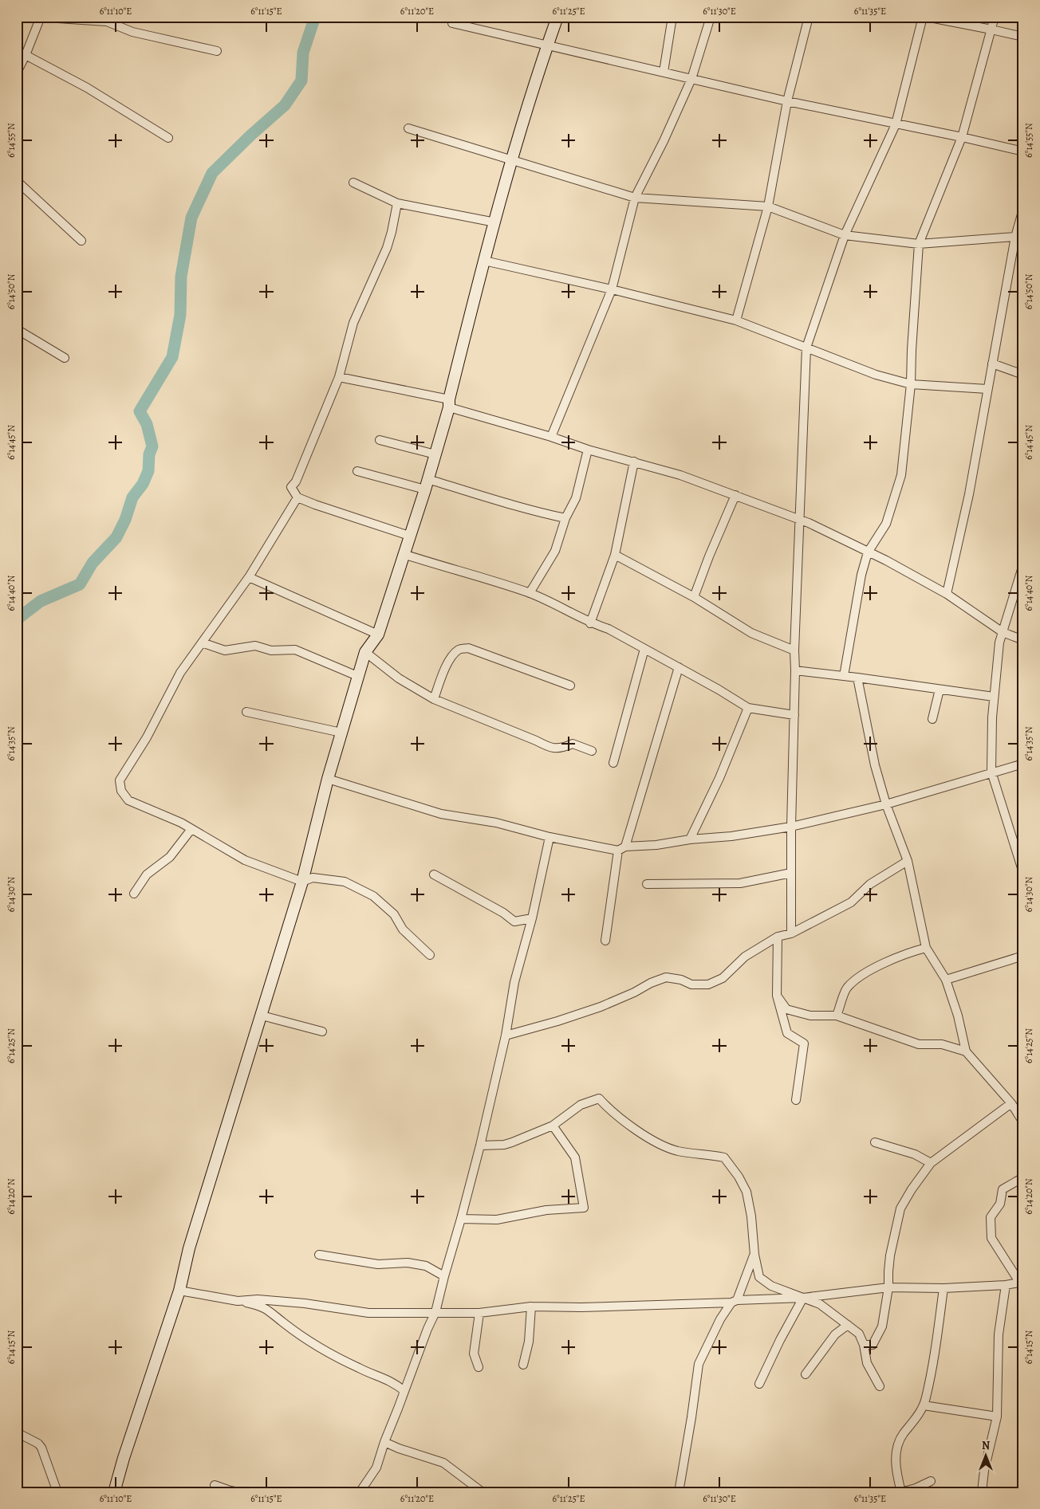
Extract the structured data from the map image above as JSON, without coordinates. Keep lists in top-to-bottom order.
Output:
{
  "north": "top",
  "coordinates": [
    "6°11'10\"E",
    "6°11'15\"E",
    "6°11'20\"E",
    "6°11'25\"E",
    "6°11'30\"E",
    "6°11'35\"E",
    "6°14'55\"N",
    "6°14'50\"N",
    "6°14'45\"N",
    "6°14'40\"N",
    "6°14'35\"N",
    "6°14'30\"N",
    "6°14'25\"N",
    "6°14'20\"N",
    "6°14'15\"N"
  ]
}
